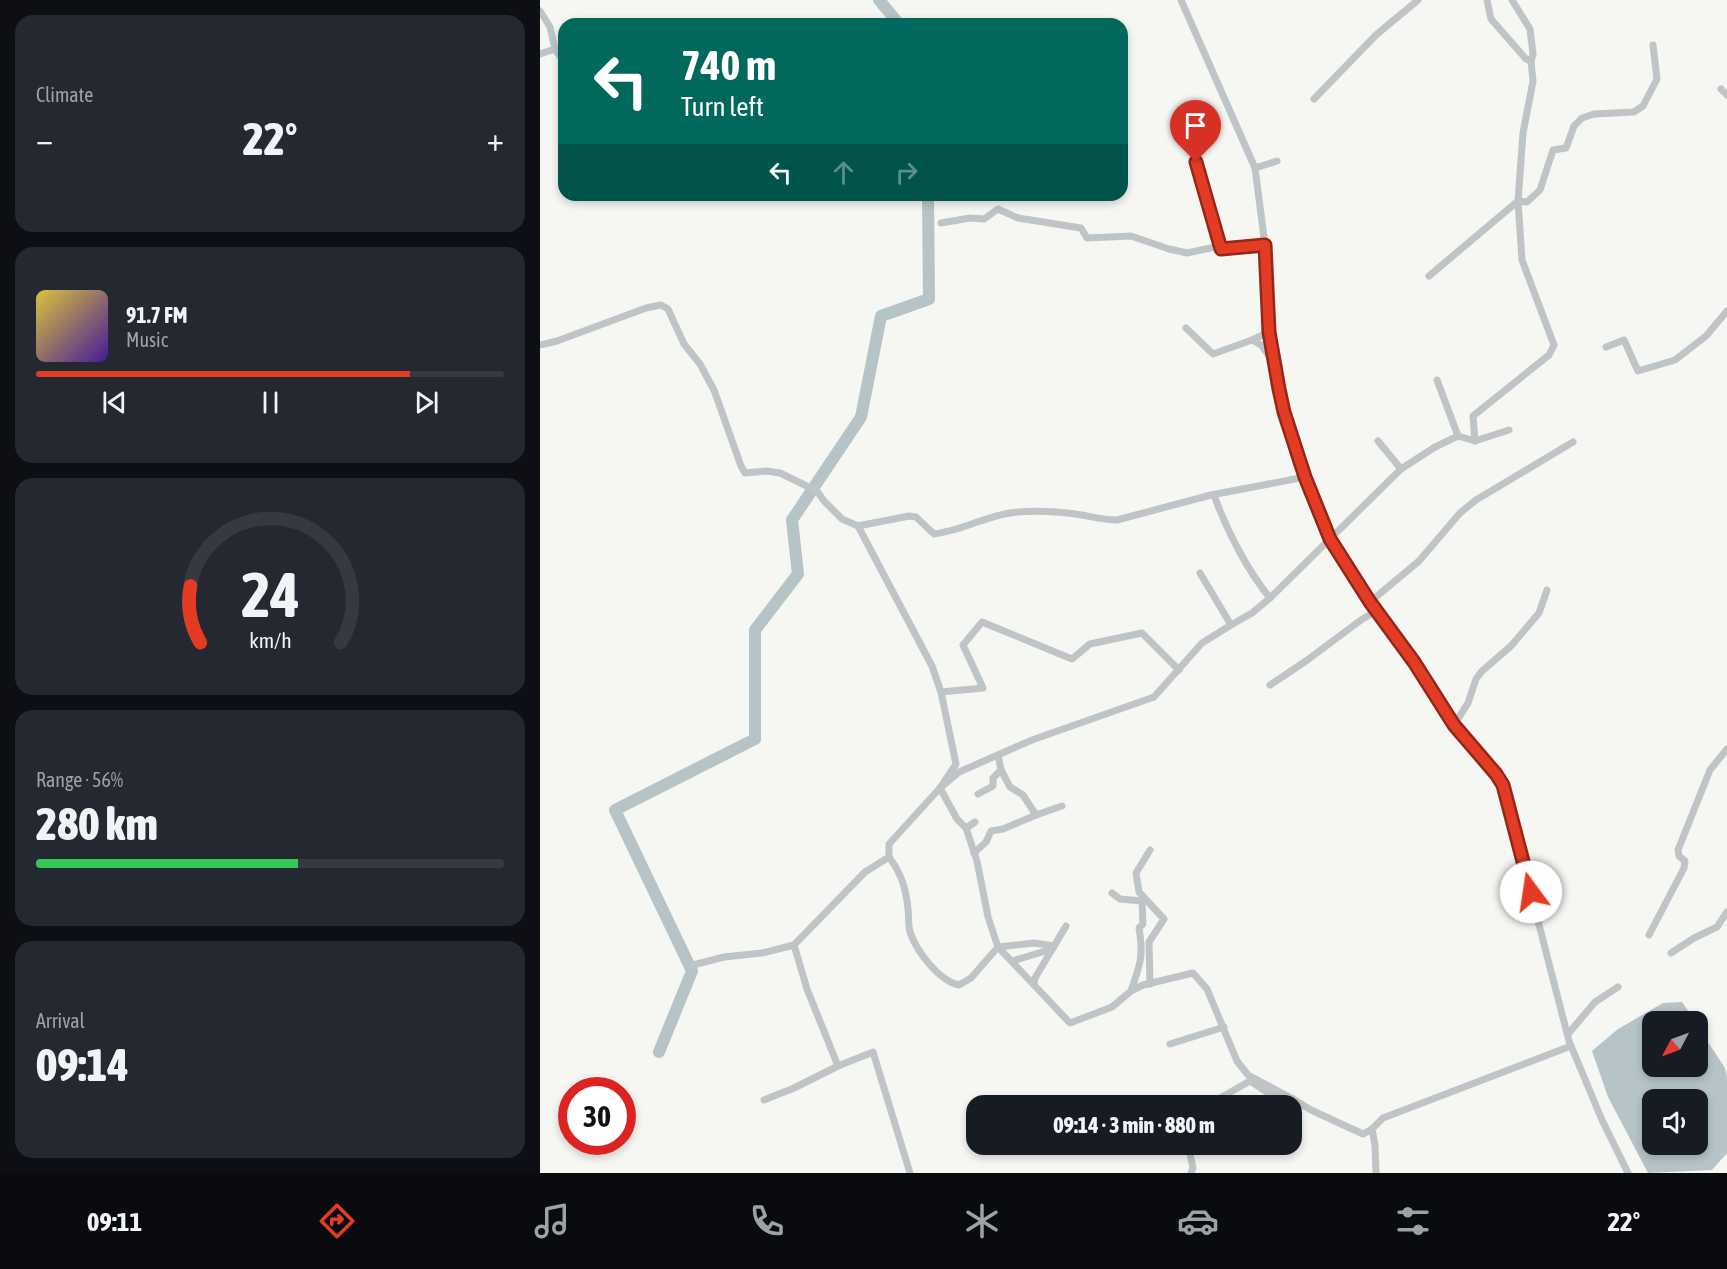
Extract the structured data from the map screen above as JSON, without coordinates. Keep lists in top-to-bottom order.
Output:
{
  "north": "bottom left",
  "page": {
    "tile": [
      "Climate",
      ["Range · 56%", "280 km"],
      ["Arrival", "09:14"]
    ],
    "turn": ["740 m", "Turn left"],
    "heat": ["−", "22°", "+"],
    "song": ["91.7 FM", "Music"],
    "limit": "30",
    "trip": "09:14 · 3 min · 880 m",
    "tabs": ["09:11", "22°"],
    "gauge": ["24", "km/h"]
  }
}
